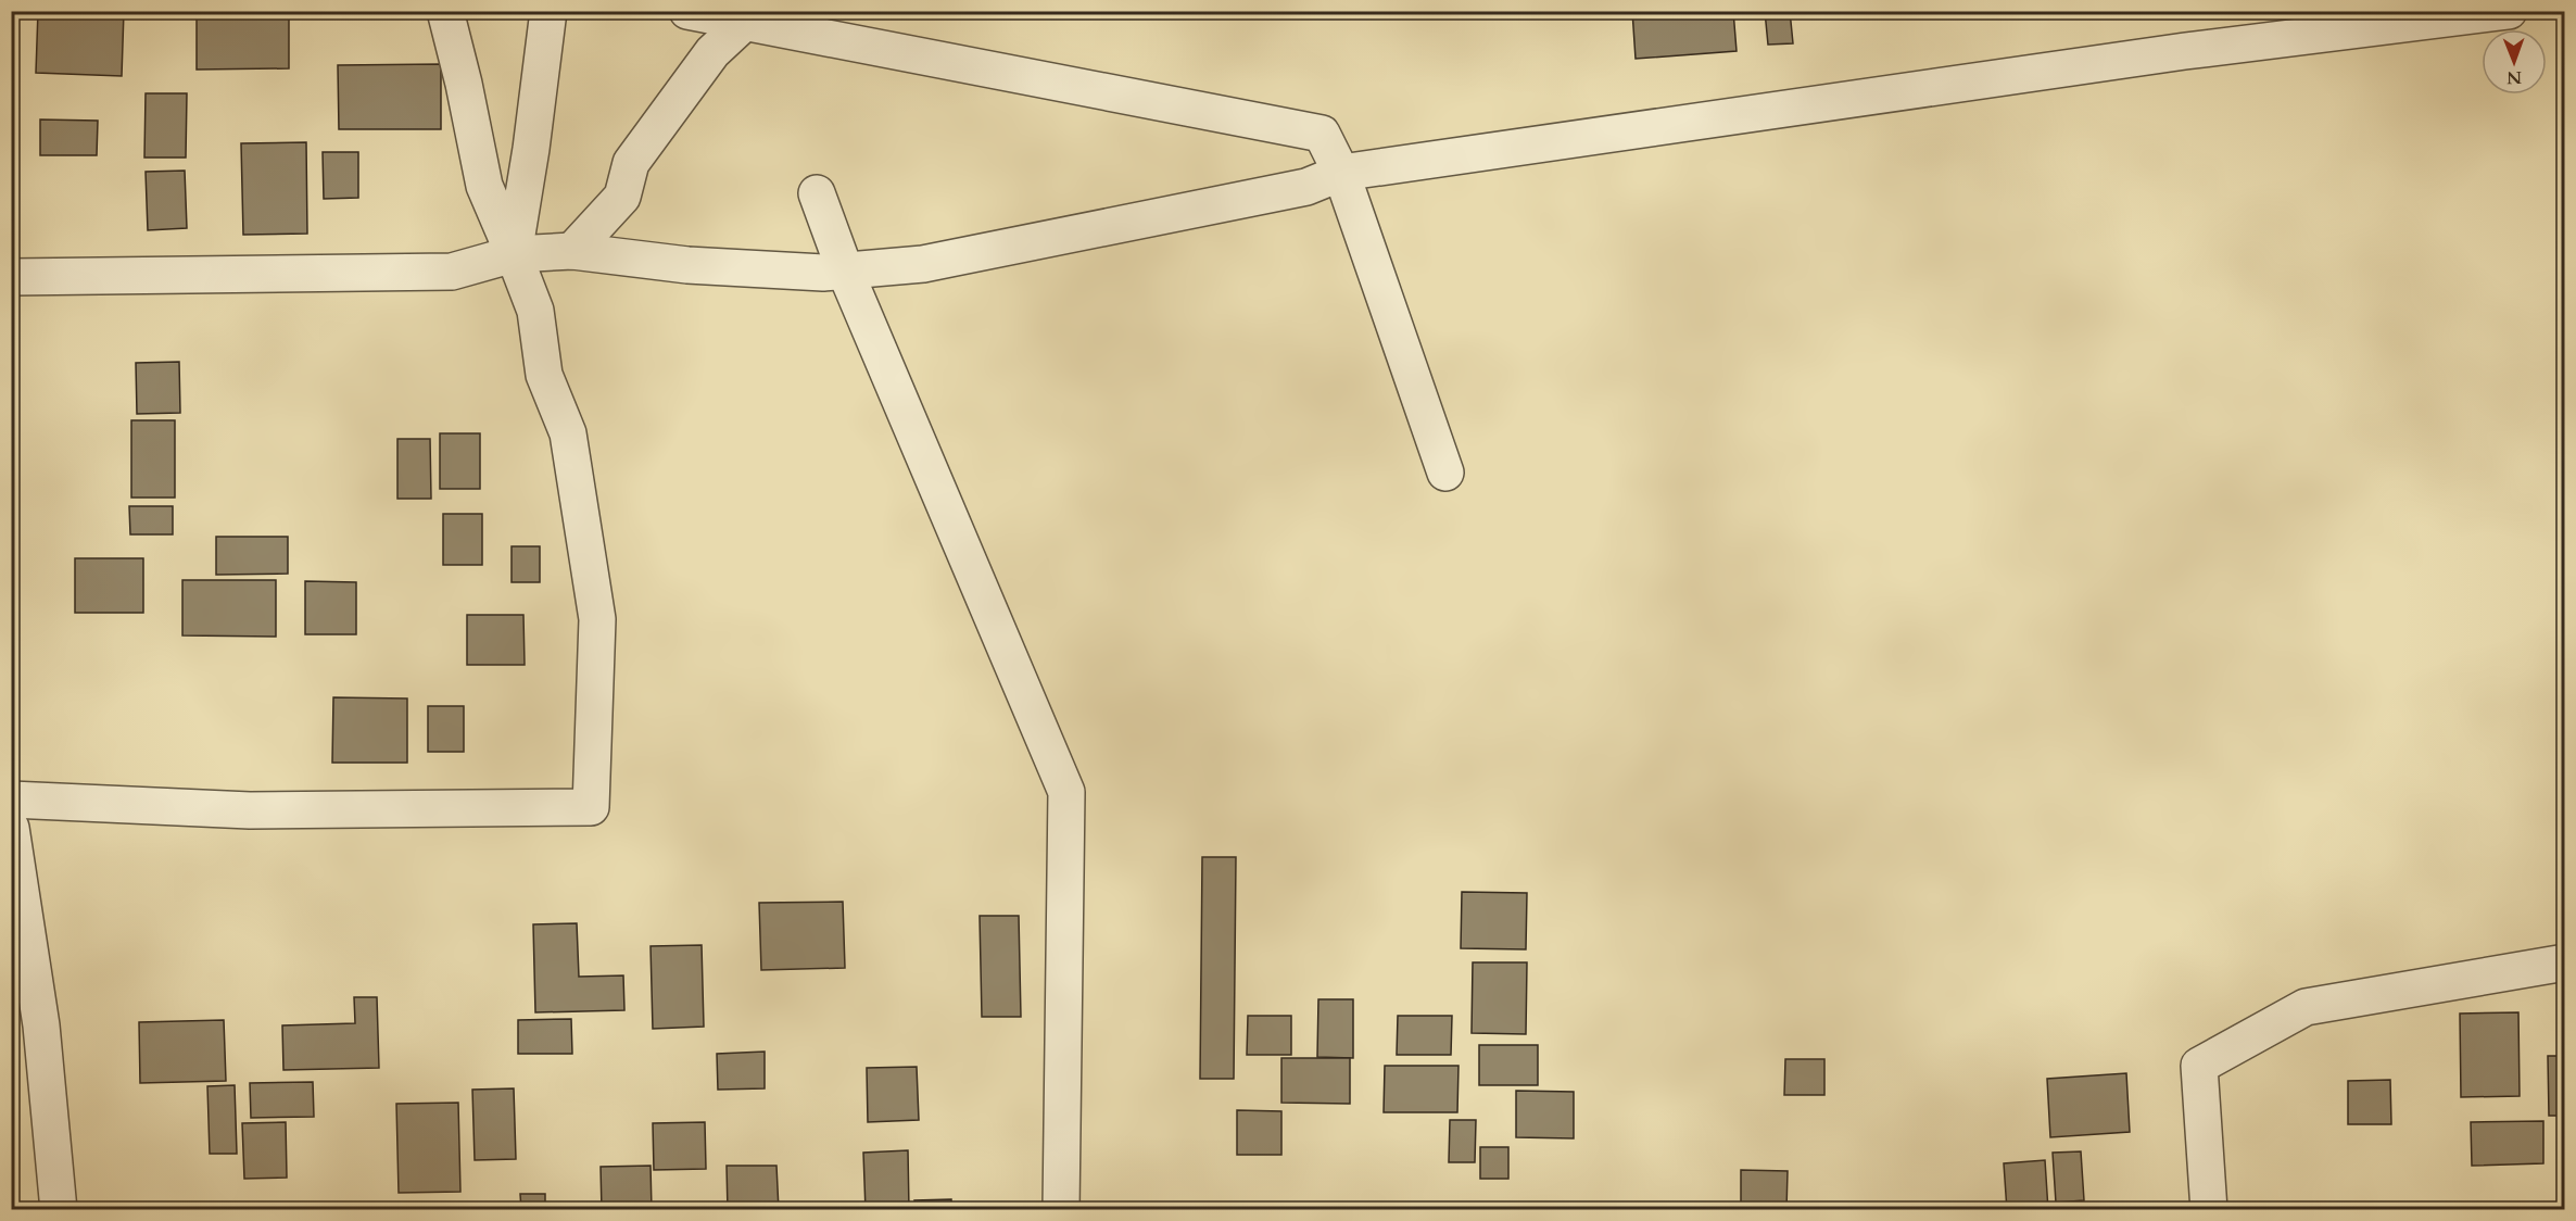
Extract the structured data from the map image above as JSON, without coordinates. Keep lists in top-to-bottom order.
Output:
{
  "north": "bottom"
}
